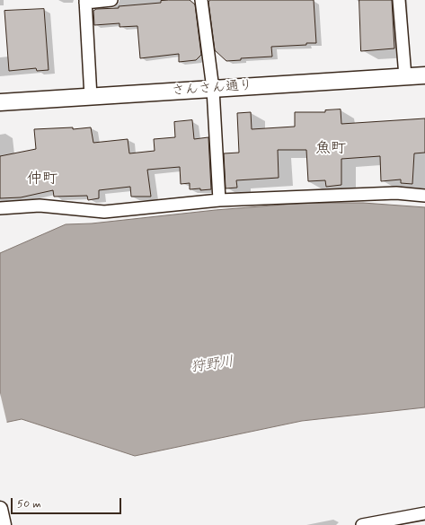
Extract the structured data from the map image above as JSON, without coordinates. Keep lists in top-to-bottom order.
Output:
{
  "streets": {
    "main road": ["さんさん通り"]
  },
  "districts": ["魚町", "仲町"],
  "water": ["狩野川"],
  "scale_bar": "50 m"
}
